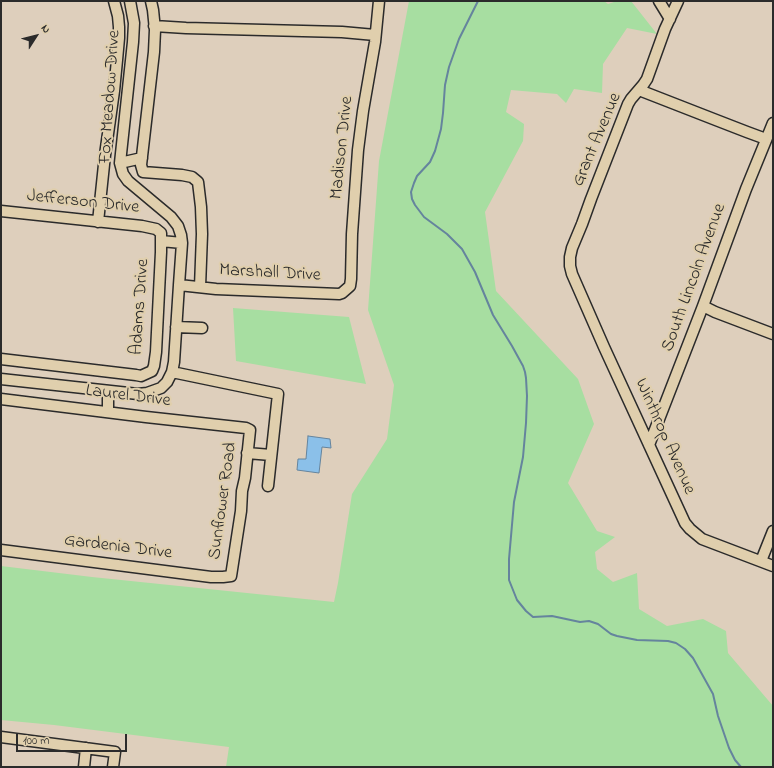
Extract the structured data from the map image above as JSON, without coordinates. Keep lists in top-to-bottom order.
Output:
{
  "streets": {
    "street": [
      "Fox Meadow Drive",
      "Grant Avenue",
      "Madison Drive",
      "Jefferson Drive",
      "Marshall Drive",
      "South Lincoln Avenue",
      "Adams Drive",
      "Laurel Drive",
      "Winthrop Avenue",
      "Sunflower Road",
      "Gardenia Drive"
    ]
  },
  "crossings": [
    ["Fox Meadow Drive", "Jefferson Drive"],
    ["Fox Meadow Drive", "Marshall Drive"],
    ["Grant Avenue", "Winthrop Avenue"],
    ["Madison Drive", "Marshall Drive"],
    ["Jefferson Drive", "Adams Drive"],
    ["South Lincoln Avenue", "Winthrop Avenue"],
    ["Laurel Drive", "Sunflower Road"],
    ["Sunflower Road", "Gardenia Drive"]
  ],
  "scale_bar": "100 m",
  "north": "top right"
}
